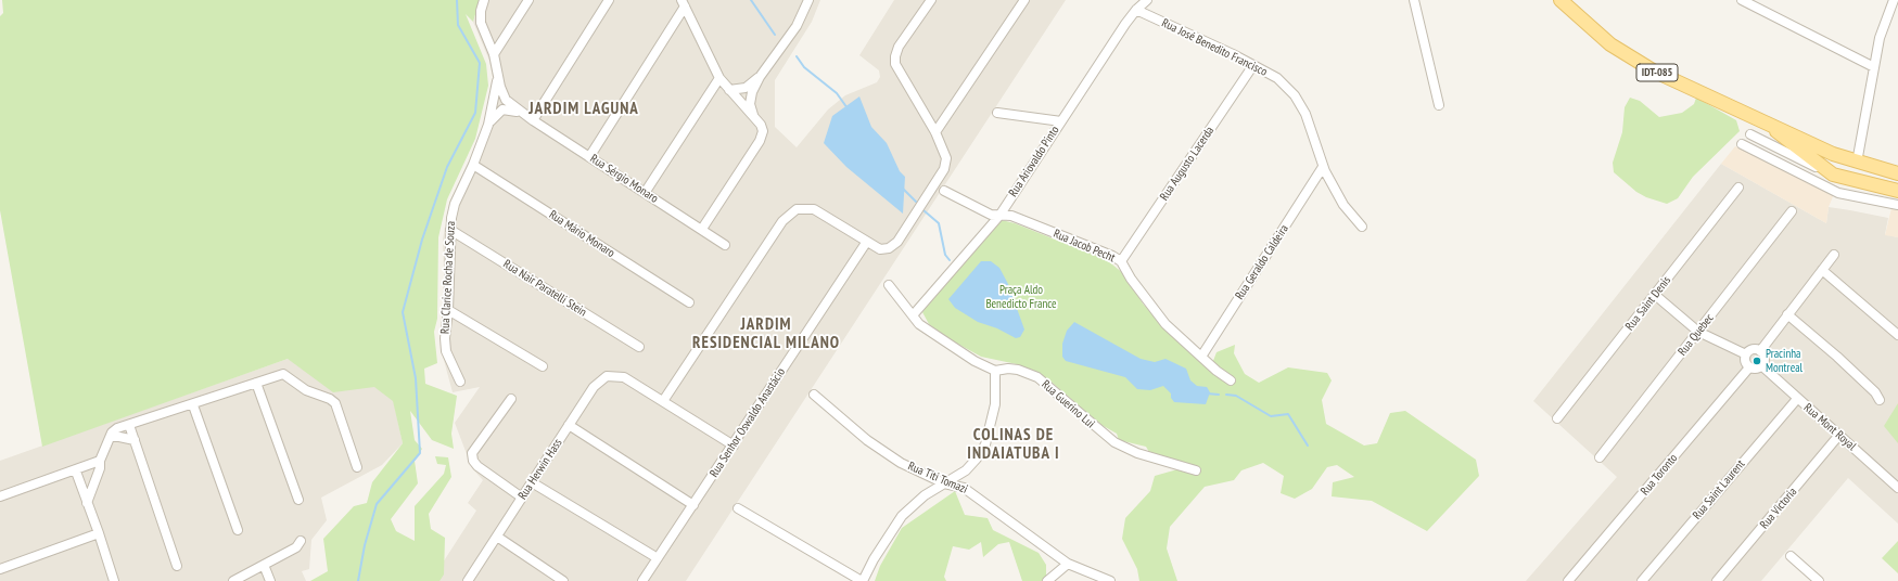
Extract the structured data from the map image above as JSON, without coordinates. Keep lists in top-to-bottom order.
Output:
{
  "streets": {
    "main road": ["IDT-085"],
    "street": [
      "Rua José Benedito Francisco",
      "Rua Ariovaldo Pinto",
      "Rua Augusto Lacerda",
      "Rua Sérgio Monaro",
      "Rua Mário Monaro",
      "Rua Jacob Pecht",
      "Rua Geraldo Caldeira",
      "Rua Clarice Rocha de Souza",
      "Rua Nair Paratelli Stein",
      "Rua Saint Denis",
      "Rua Quebec",
      "Rua Guerino Lui",
      "Rua Senhor Oswaldo Anastácio",
      "Rua Mont Royal",
      "Rua Herwin Hass",
      "Rua Toronto",
      "Rua Titi Tomazi",
      "Rua Saint Laurent",
      "Rua Victoria"
    ]
  },
  "crossings": [
    ["Rua José Benedito Francisco", "Rua Ariovaldo Pinto"],
    ["Rua José Benedito Francisco", "Rua Augusto Lacerda"],
    ["Rua José Benedito Francisco", "Rua Geraldo Caldeira"],
    ["Rua Ariovaldo Pinto", "Rua Jacob Pecht"],
    ["Rua Augusto Lacerda", "Rua Jacob Pecht"],
    ["Rua Sérgio Monaro", "Rua Clarice Rocha de Souza"],
    ["Rua Mário Monaro", "Rua Clarice Rocha de Souza"],
    ["Rua Jacob Pecht", "Rua Geraldo Caldeira"],
    ["Rua Clarice Rocha de Souza", "Rua Nair Paratelli Stein"],
    ["Rua Mont Royal", "Rua Toronto"],
    ["Rua Mont Royal", "Rua Saint Laurent"],
    ["Rua Mont Royal", "Rua Victoria"]
  ],
  "districts": ["JARDIM LAGUNA", "JARDIM RESIDENCIAL MILANO", "COLINAS DE INDAIATUBA I"],
  "parks": ["Praça Aldo Benedicto France"],
  "places": ["Pracinha Montreal"]
}
